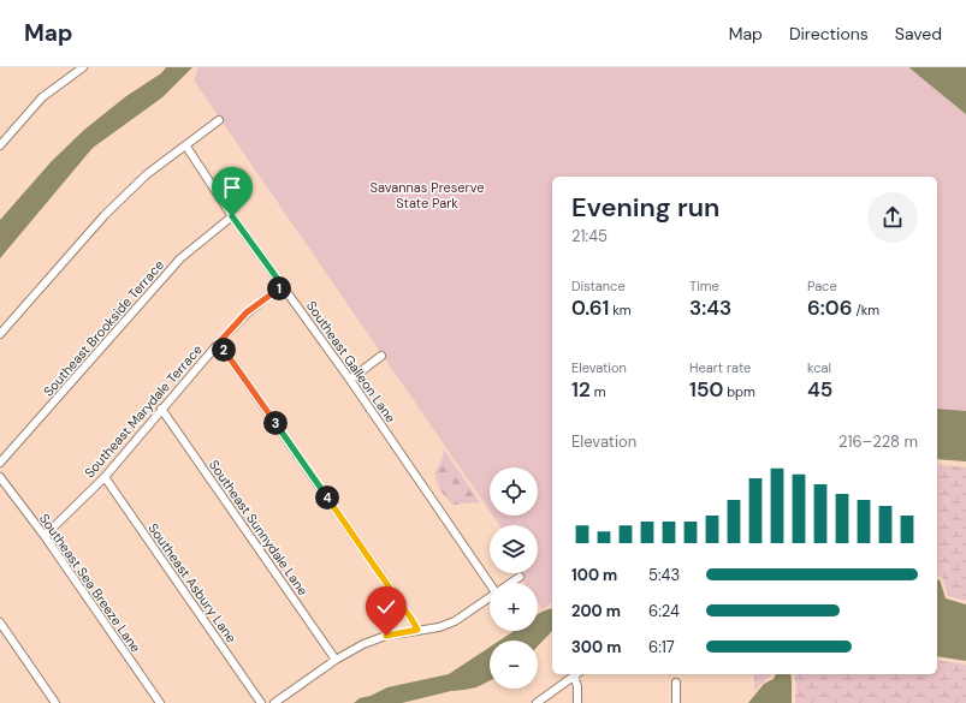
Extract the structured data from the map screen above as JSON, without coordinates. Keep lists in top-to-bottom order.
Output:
{
  "streets": {
    "street": [
      "Southeast Brookside Terrace",
      "Southeast Galleon Lane",
      "Southeast Marydale Terrace",
      "Southeast Sunnydale Lane",
      "Southeast Sea Breeze Lane",
      "Southeast Asbury Lane"
    ]
  },
  "crossings": [
    ["Southeast Brookside Terrace", "Southeast Galleon Lane"],
    ["Southeast Galleon Lane", "Southeast Marydale Terrace"],
    ["Southeast Marydale Terrace", "Southeast Sunnydale Lane"],
    ["Southeast Marydale Terrace", "Southeast Sea Breeze Lane"],
    ["Southeast Marydale Terrace", "Southeast Asbury Lane"]
  ],
  "parks": ["Savannas Preserve State Park"],
  "page": {
    "header": "Map",
    "nav": ["Map", "Directions", "Saved"],
    "heading": ["Evening run", "21:45"],
    "stats": [
      ["Distance", "0.61 km"],
      ["Time", "3:43"],
      ["Pace", "6:06 /km"],
      ["Elevation", "12 m"],
      ["Heart rate", "150 bpm"],
      ["kcal", "45"]
    ],
    "pins": [
      "1",
      "2",
      "3",
      "4"
    ],
    "chart": ["Elevation", "216–228 m"],
    "map_buttons": ["+", "−"],
    "list": [
      {
        "name": "100 m",
        "note": "5:43"
      },
      {
        "name": "200 m",
        "note": "6:24"
      },
      {
        "name": "300 m",
        "note": "6:17"
      }
    ]
  }
}
